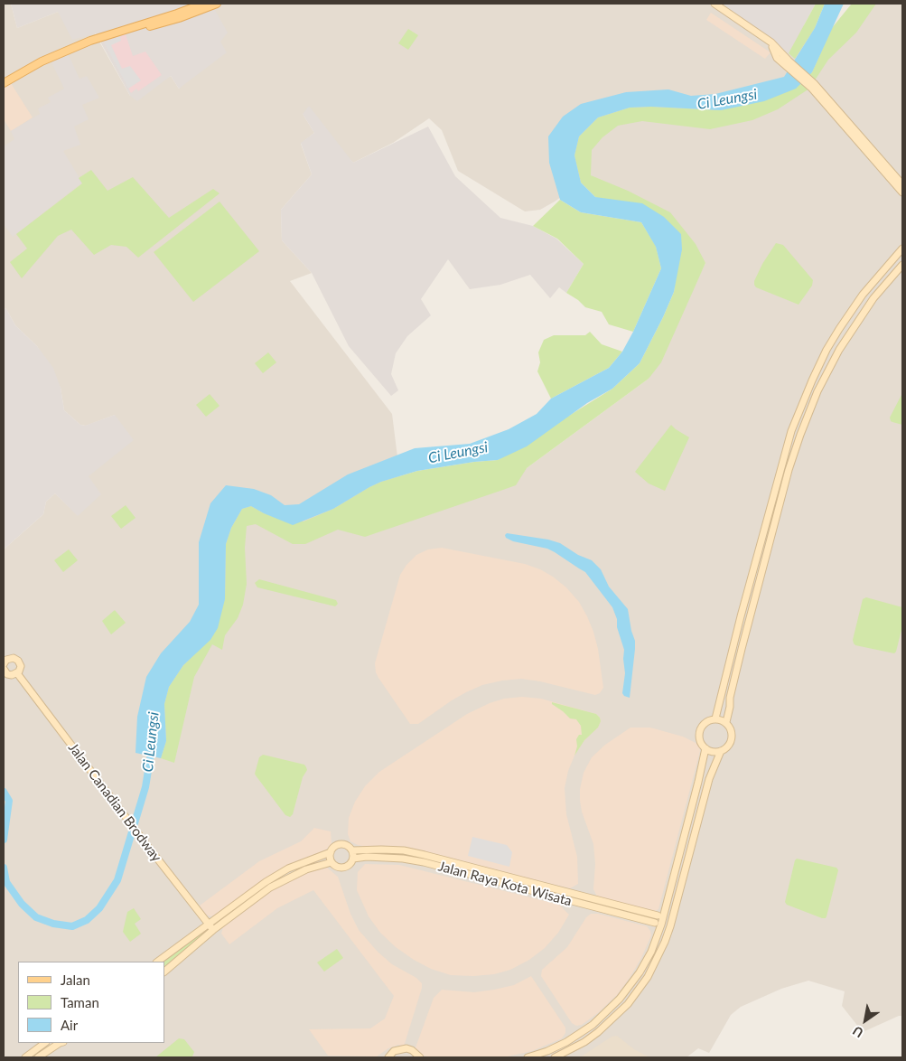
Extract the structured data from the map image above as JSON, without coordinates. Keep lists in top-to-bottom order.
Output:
{
  "streets": {
    "street": ["Jalan Canadian Brodway", "Jalan Raya Kota Wisata"]
  },
  "water": ["Ci Leungsi"],
  "legend": ["Jalan", "Taman", "Air"],
  "north": "bottom left"
}
